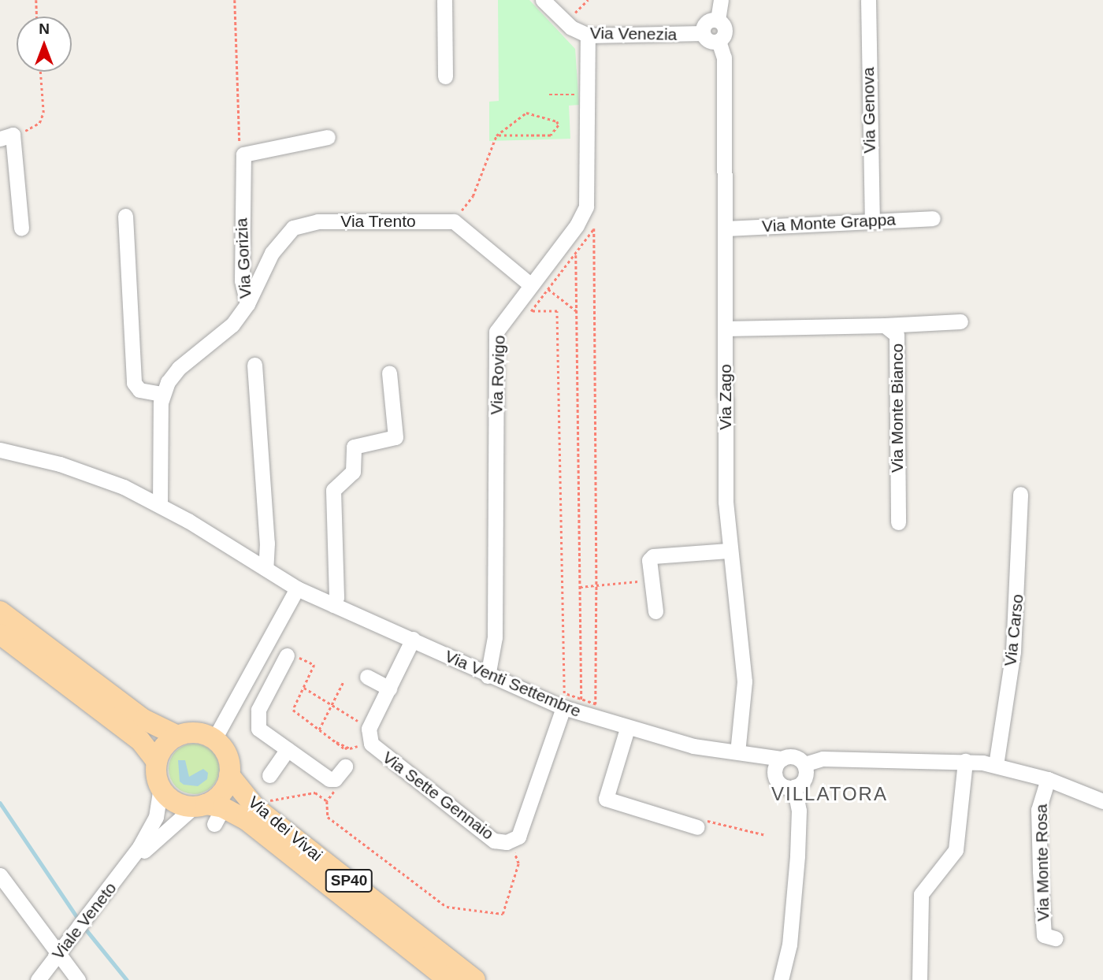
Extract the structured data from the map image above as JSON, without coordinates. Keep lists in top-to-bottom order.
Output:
{
  "streets": {
    "main road": ["Via dei Vivai", "SP40"],
    "street": [
      "Via Venezia",
      "Via Genova",
      "Via Trento",
      "Via Monte Grappa",
      "Via Gorizia",
      "Via Rovigo",
      "Via Zago",
      "Via Monte Bianco",
      "Via Carso",
      "Via Venti Settembre",
      "Via Sette Gennaio",
      "Via Monte Rosa",
      "Viale Veneto"
    ]
  },
  "crossings": [
    ["Via Venezia", "Via Rovigo"],
    ["Via Venezia", "Via Zago"],
    ["Via Genova", "Via Monte Grappa"],
    ["Via Trento", "Via Gorizia"],
    ["Via Monte Grappa", "Via Zago"],
    ["Via Rovigo", "Via Venti Settembre"],
    ["Via Zago", "Via Monte Bianco"],
    ["Via Zago", "Via Venti Settembre"],
    ["Via Venti Settembre", "Via Sette Gennaio"],
    ["Via dei Vivai", "SP40"],
    ["Via dei Vivai", "Viale Veneto"],
    ["SP40", "Viale Veneto"]
  ],
  "districts": ["VILLATORA"],
  "north": "top"
}
